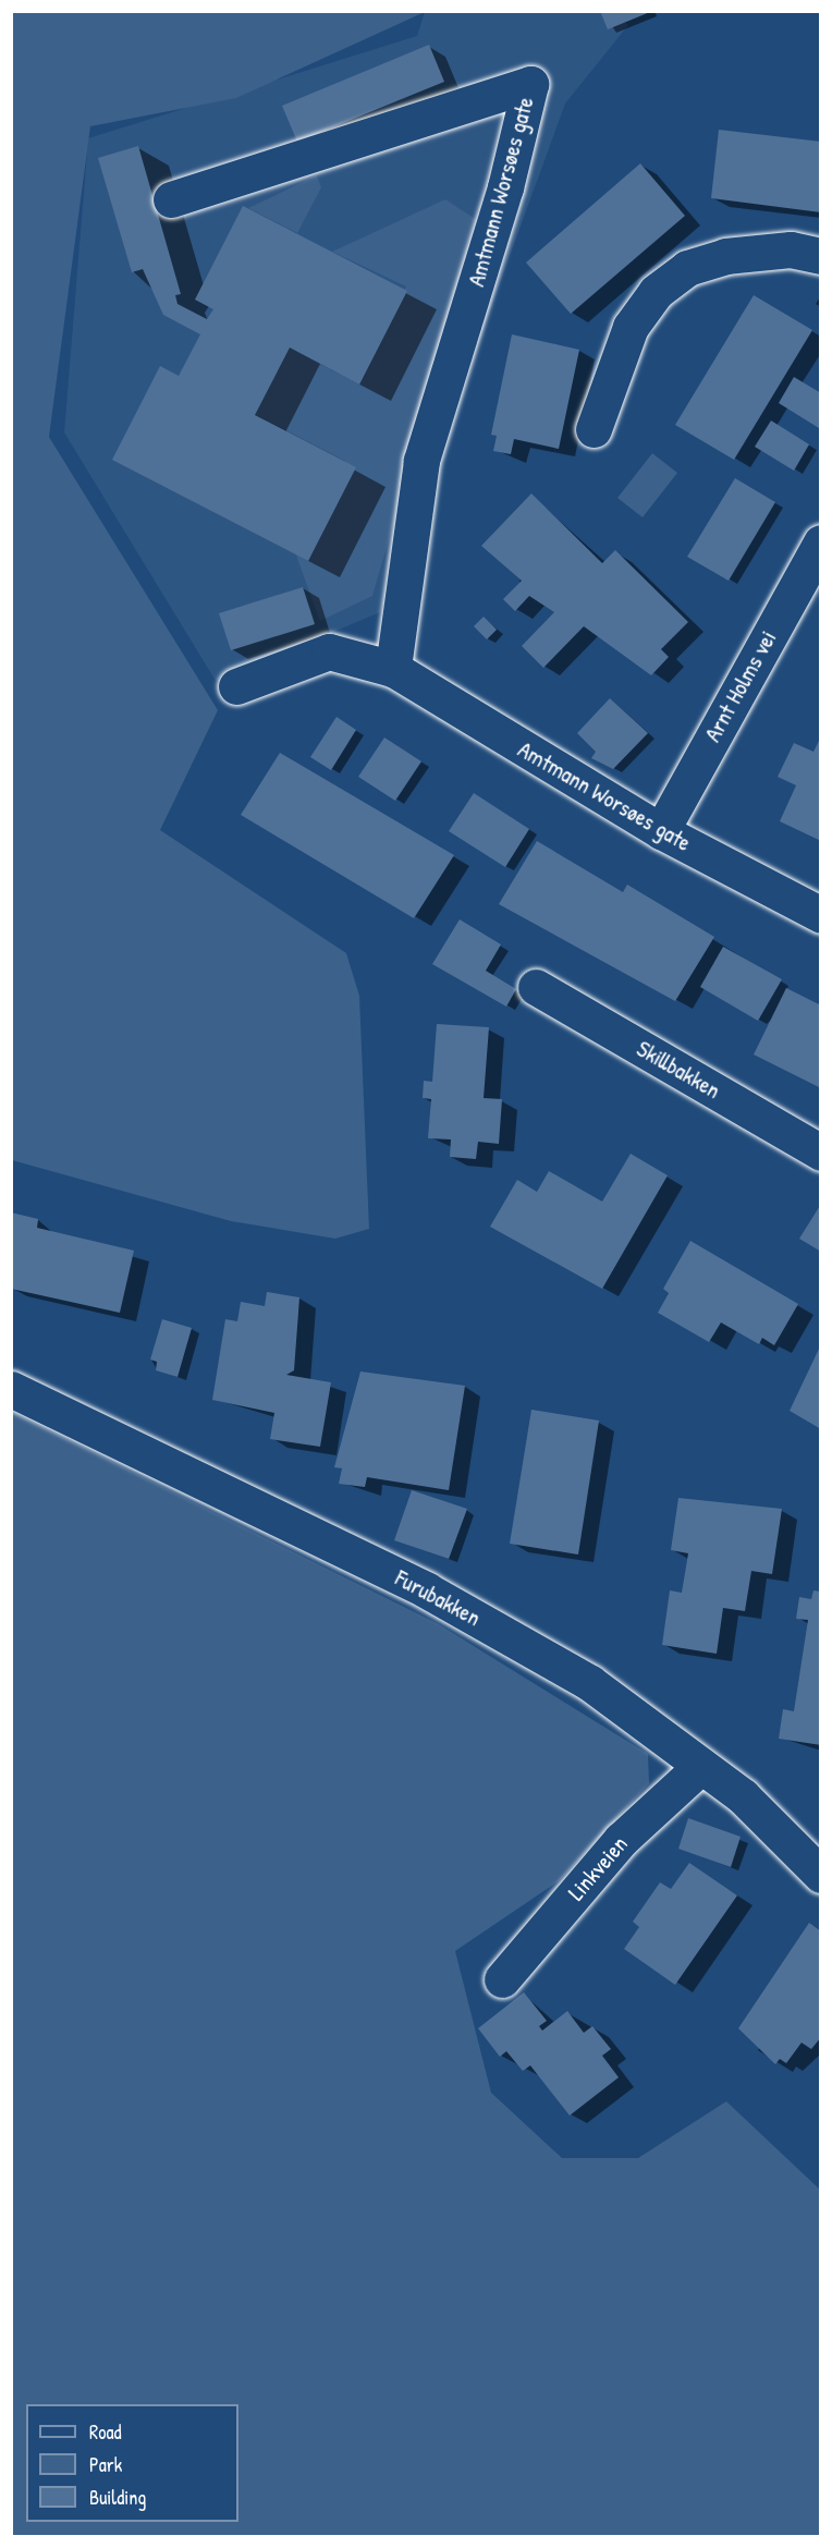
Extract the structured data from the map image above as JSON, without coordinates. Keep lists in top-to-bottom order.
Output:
{
  "streets": {
    "street": [
      "Amtmann Worsøes gate",
      "Arnt Holms vei",
      "Skillbakken",
      "Furubakken",
      "Linkveien"
    ]
  },
  "crossings": [
    ["Amtmann Worsøes gate", "Arnt Holms vei"],
    ["Furubakken", "Linkveien"]
  ],
  "legend": ["Road", "Park", "Building"]
}
